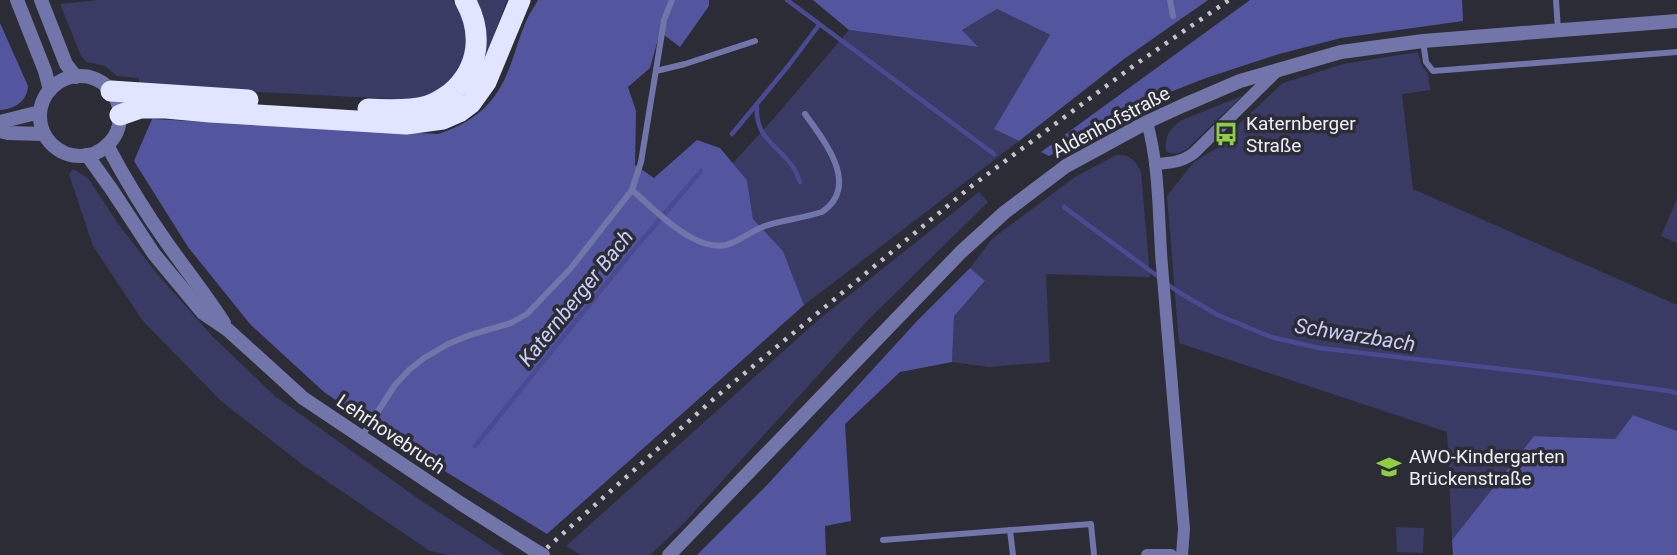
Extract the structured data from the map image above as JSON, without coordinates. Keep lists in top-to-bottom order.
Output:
{
  "streets": {
    "street": ["Aldenhofstraße", "Lehrhovebruch"]
  },
  "water": ["Katernberger Bach", "Schwarzbach"],
  "places": {
    "bus stop": ["Katernberger Straße"],
    "school or university": ["AWO-Kindergarten Brückenstraße"]
  }
}
